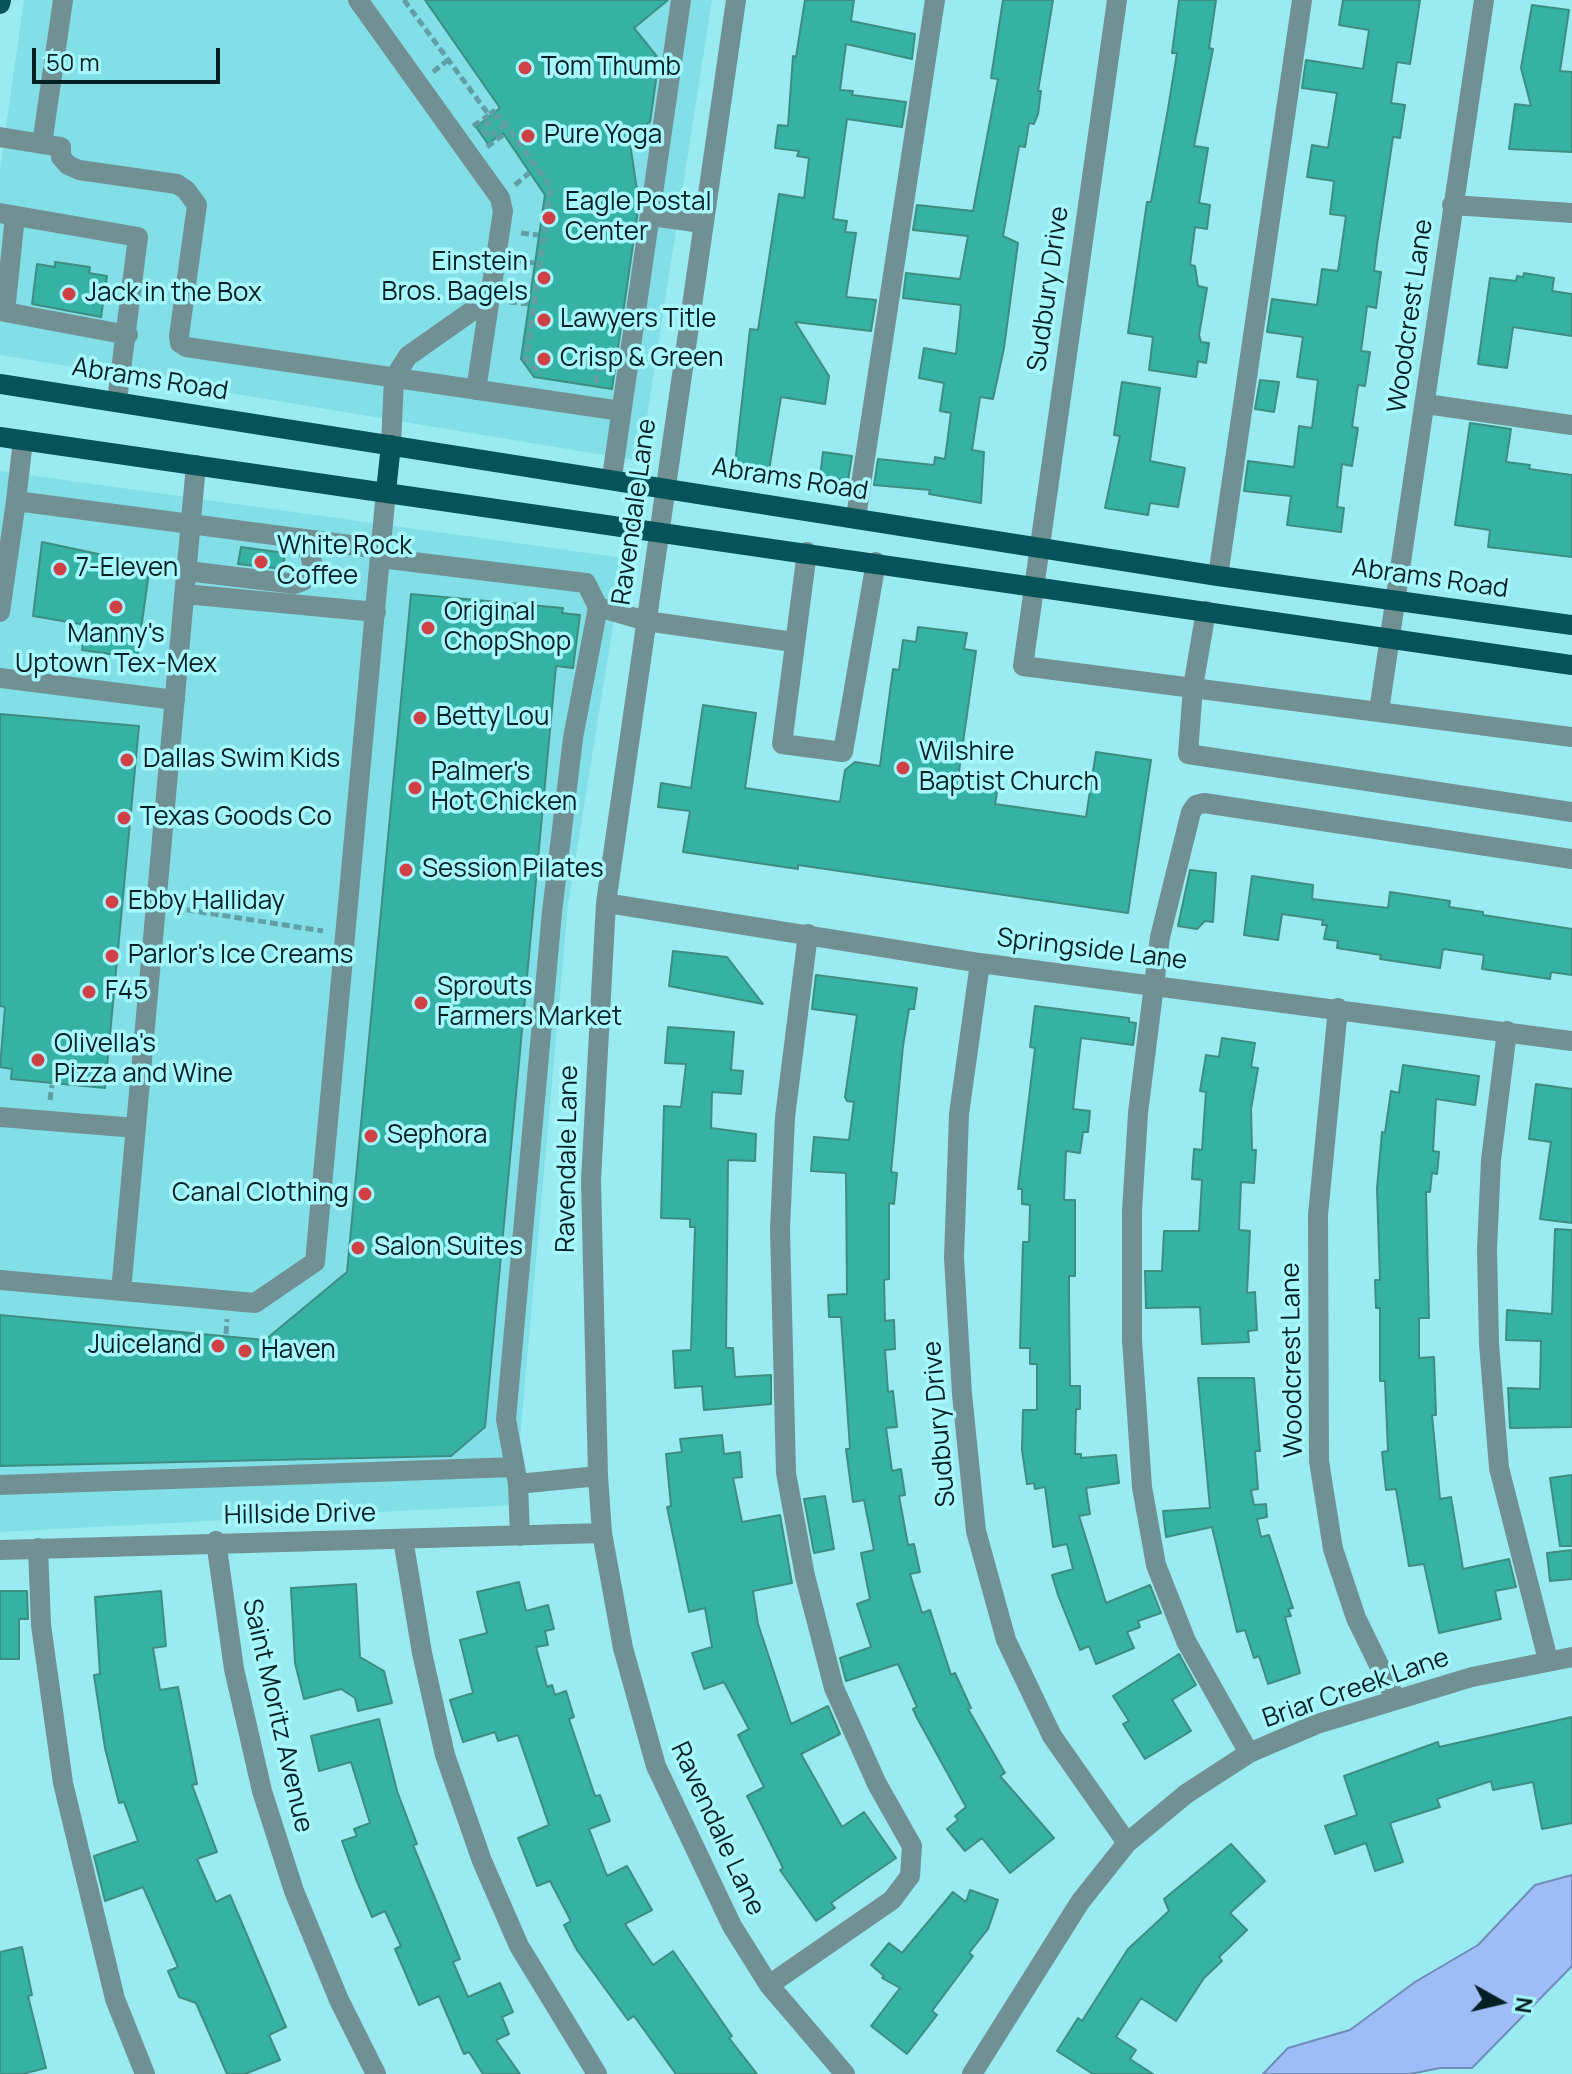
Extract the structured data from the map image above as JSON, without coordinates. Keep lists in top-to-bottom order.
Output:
{
  "streets": {
    "main road": ["Abrams Road"],
    "street": [
      "Sudbury Drive",
      "Woodcrest Lane",
      "Ravendale Lane",
      "Springside Lane",
      "Hillside Drive",
      "Briar Creek Lane",
      "Saint Moritz Avenue"
    ]
  },
  "crossings": [
    ["Sudbury Drive", "Abrams Road"],
    ["Sudbury Drive", "Springside Lane"],
    ["Sudbury Drive", "Briar Creek Lane"],
    ["Woodcrest Lane", "Abrams Road"],
    ["Woodcrest Lane", "Springside Lane"],
    ["Woodcrest Lane", "Briar Creek Lane"],
    ["Abrams Road", "Ravendale Lane"],
    ["Ravendale Lane", "Springside Lane"],
    ["Ravendale Lane", "Hillside Drive"],
    ["Hillside Drive", "Saint Moritz Avenue"]
  ],
  "places": [
    "Tom Thumb",
    "Pure Yoga",
    "Eagle Postal Center",
    "Einstein Bros. Bagels",
    "Jack in the Box",
    "Lawyers Title",
    "Crisp & Green",
    "White Rock Coffee",
    "7-Eleven",
    "Manny's Uptown Tex-Mex",
    "Original ChopShop",
    "Betty Lou",
    "Dallas Swim Kids",
    "Wilshire Baptist Church",
    "Palmer's Hot Chicken",
    "Texas Goods Co",
    "Session Pilates",
    "Ebby Halliday",
    "Parlor's Ice Creams",
    "F45",
    "Sprouts Farmers Market",
    "Olivella's Pizza and Wine",
    "Sephora",
    "Canal Clothing",
    "Salon Suites",
    "Juiceland",
    "Haven"
  ],
  "scale_bar": "50 m",
  "north": "right"
}
